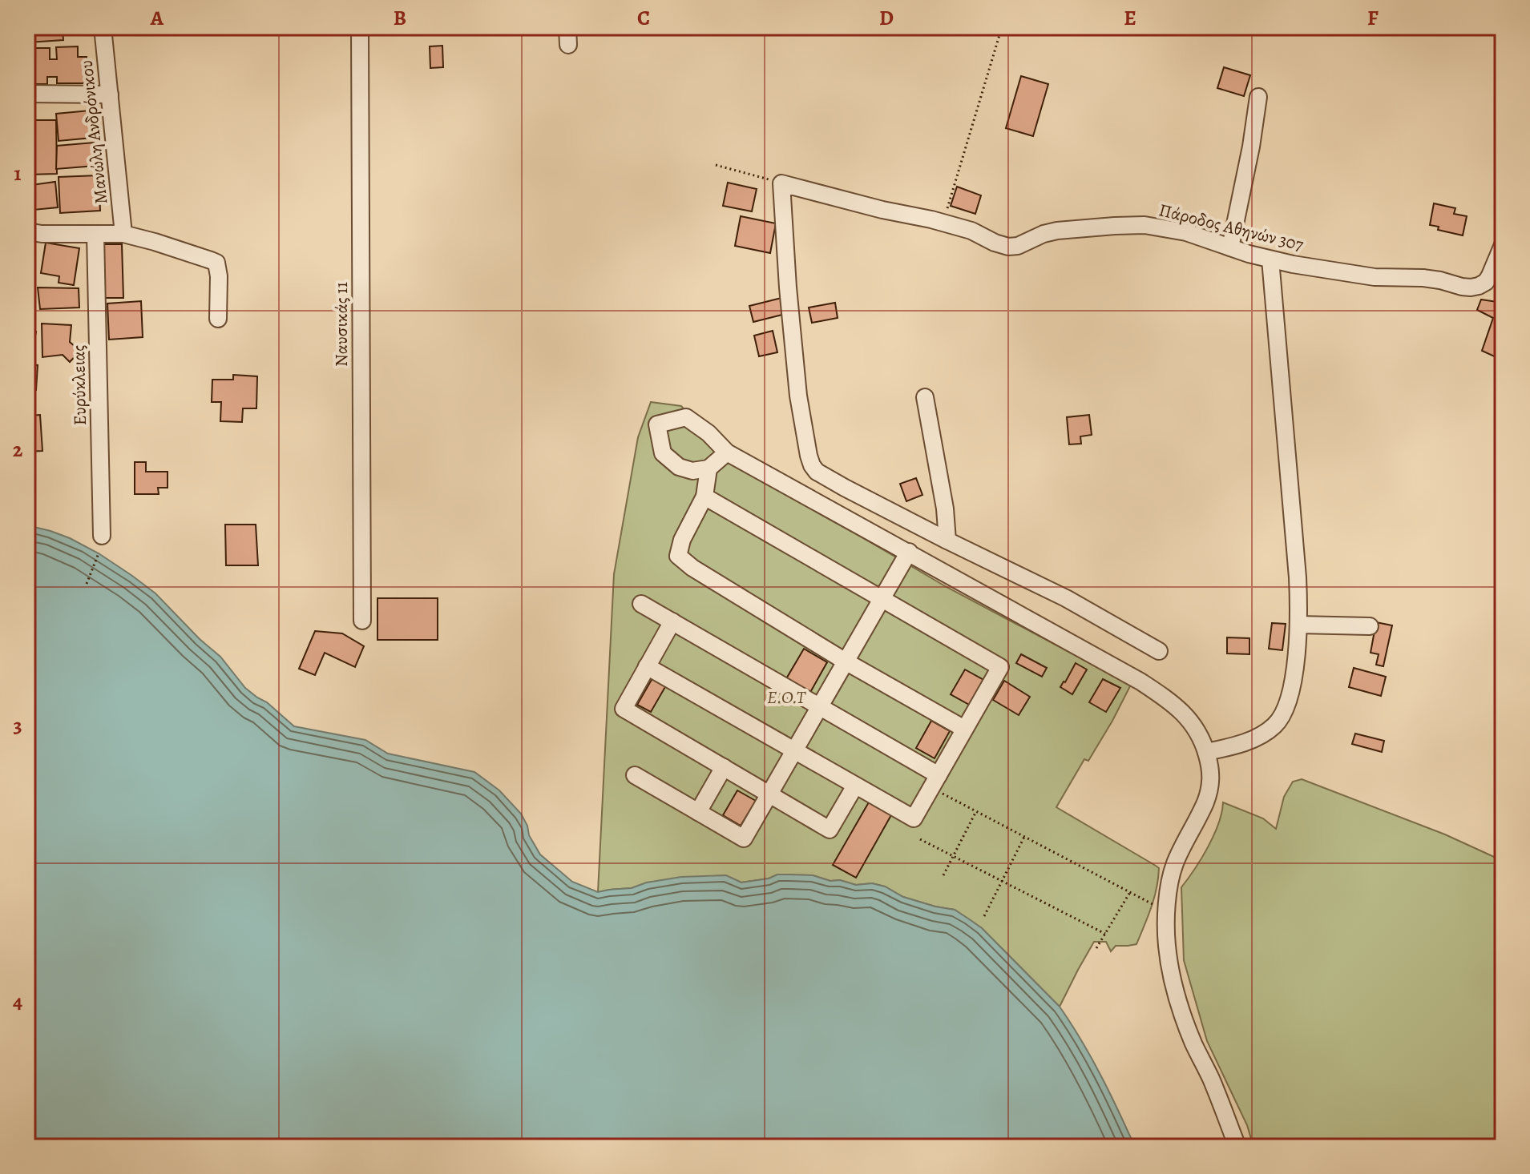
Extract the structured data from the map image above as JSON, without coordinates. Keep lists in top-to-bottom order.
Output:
{
  "streets": {
    "street": [
      "Μανώλη Ανδρόνικου",
      "Πάροδος Αθηνών 307",
      "Ναυσικάς 11",
      "Ευρύκλειας"
    ]
  },
  "parks": ["E.O.T"],
  "grid": {
    "columns": [
      "A",
      "B",
      "C",
      "D",
      "E",
      "F"
    ],
    "rows": [
      "1",
      "2",
      "3",
      "4"
    ]
  }
}
